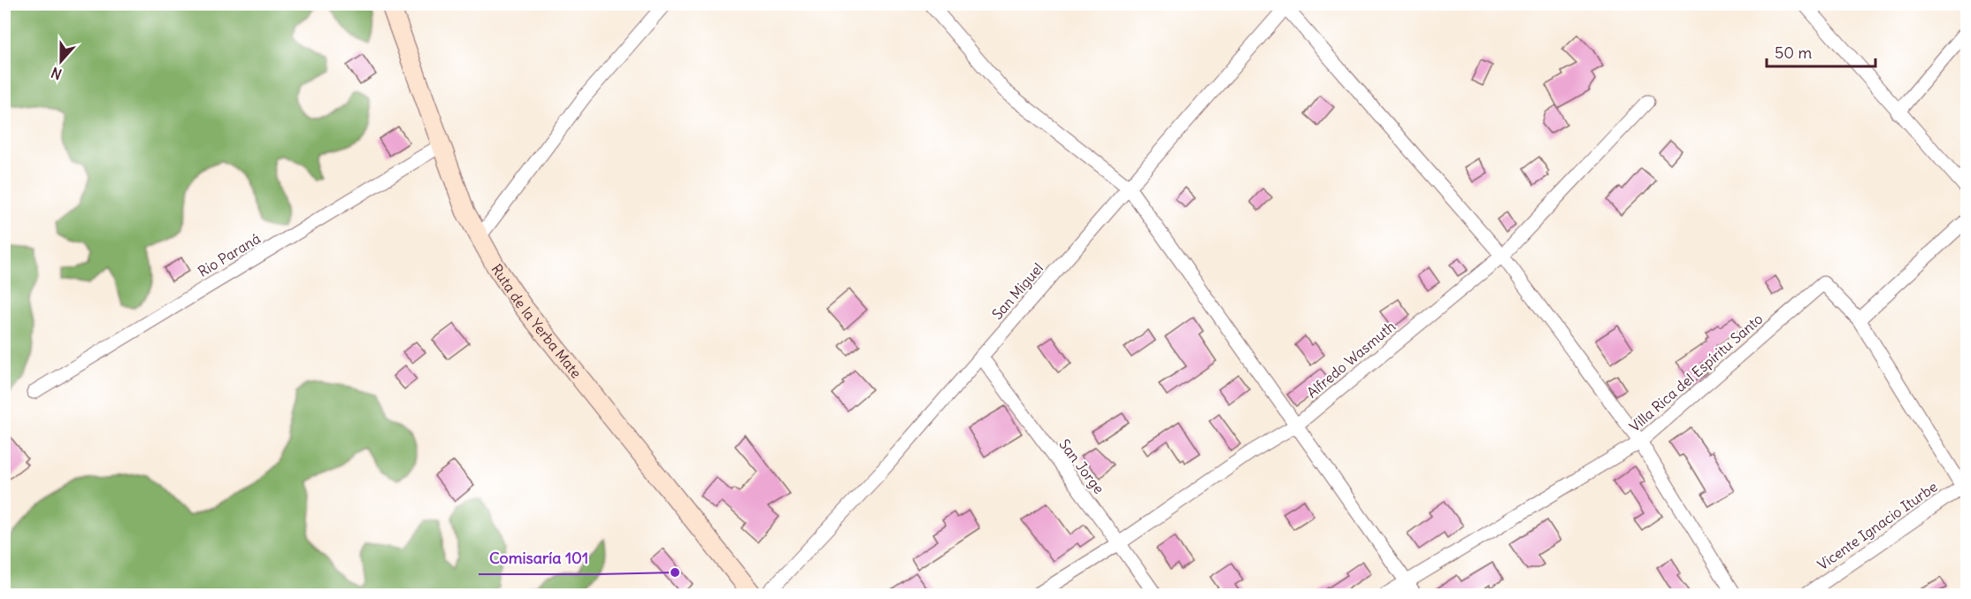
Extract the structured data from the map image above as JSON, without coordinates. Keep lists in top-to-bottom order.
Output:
{
  "streets": {
    "main road": ["Ruta de la Yerba Mate"],
    "street": [
      "Rio Paraná",
      "San Miguel",
      "Alfredo Wasmuth",
      "Villa Rica del Espíritu Santo",
      "San Jorge",
      "Vicente Ignacio Iturbe"
    ]
  },
  "crossings": [
    ["Rio Paraná", "Ruta de la Yerba Mate"],
    ["San Miguel", "San Jorge"],
    ["Alfredo Wasmuth", "San Jorge"]
  ],
  "places": ["Comisaría 101"],
  "scale_bar": "50 m",
  "north": "bottom"
}
